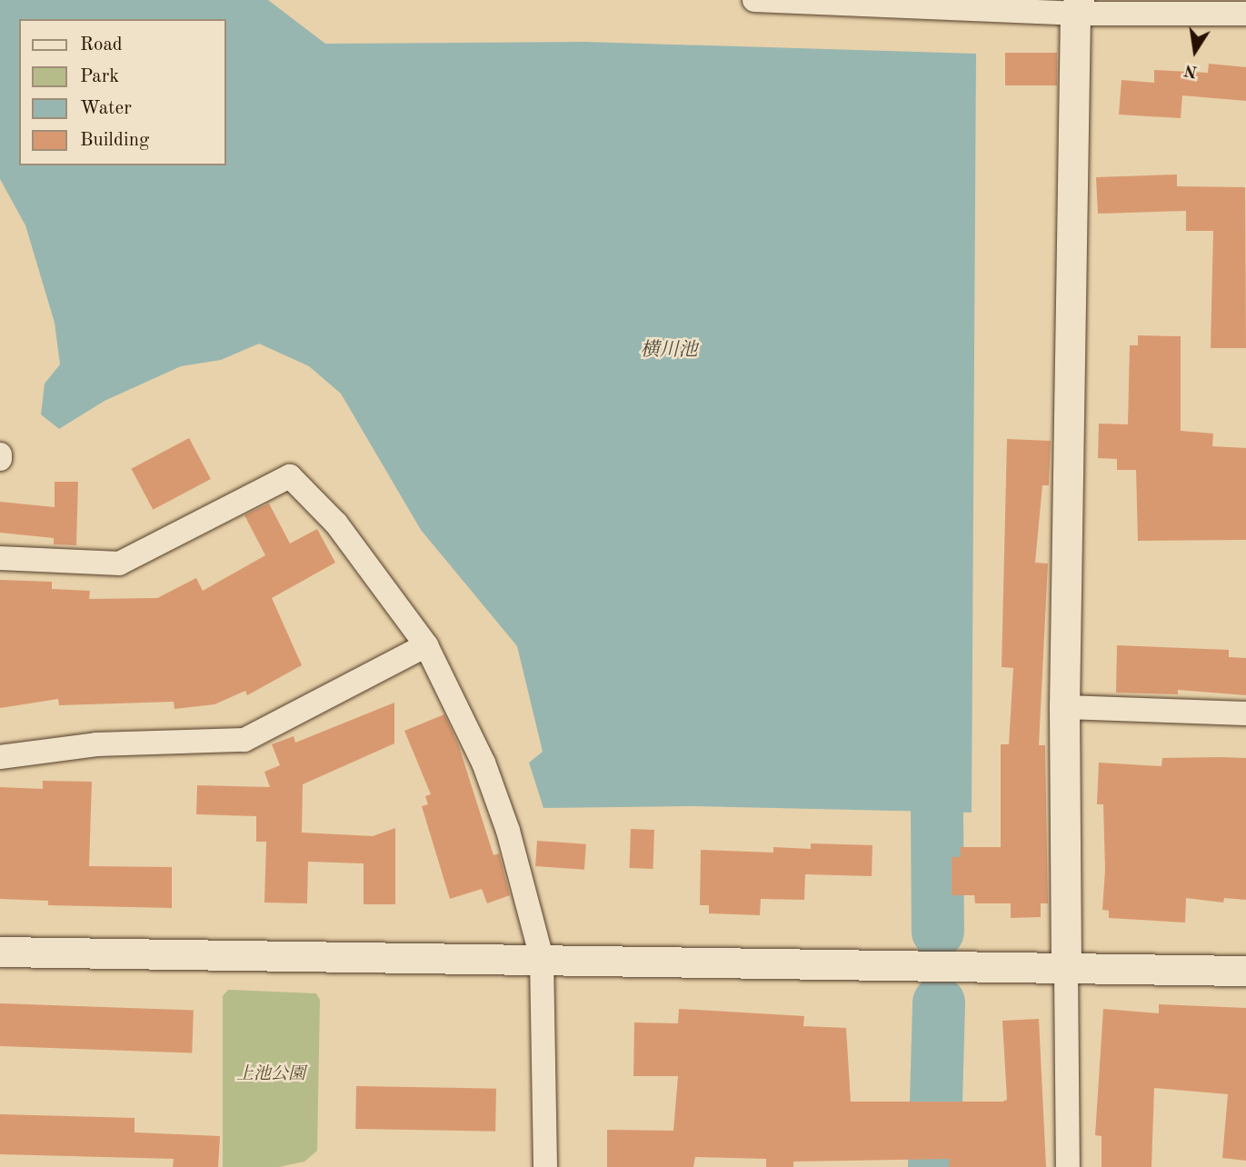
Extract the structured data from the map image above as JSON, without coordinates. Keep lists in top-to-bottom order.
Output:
{
  "water": ["横川池"],
  "parks": ["上池公園"],
  "legend": [
    "Road",
    "Park",
    "Water",
    "Building"
  ],
  "north": "bottom"
}
